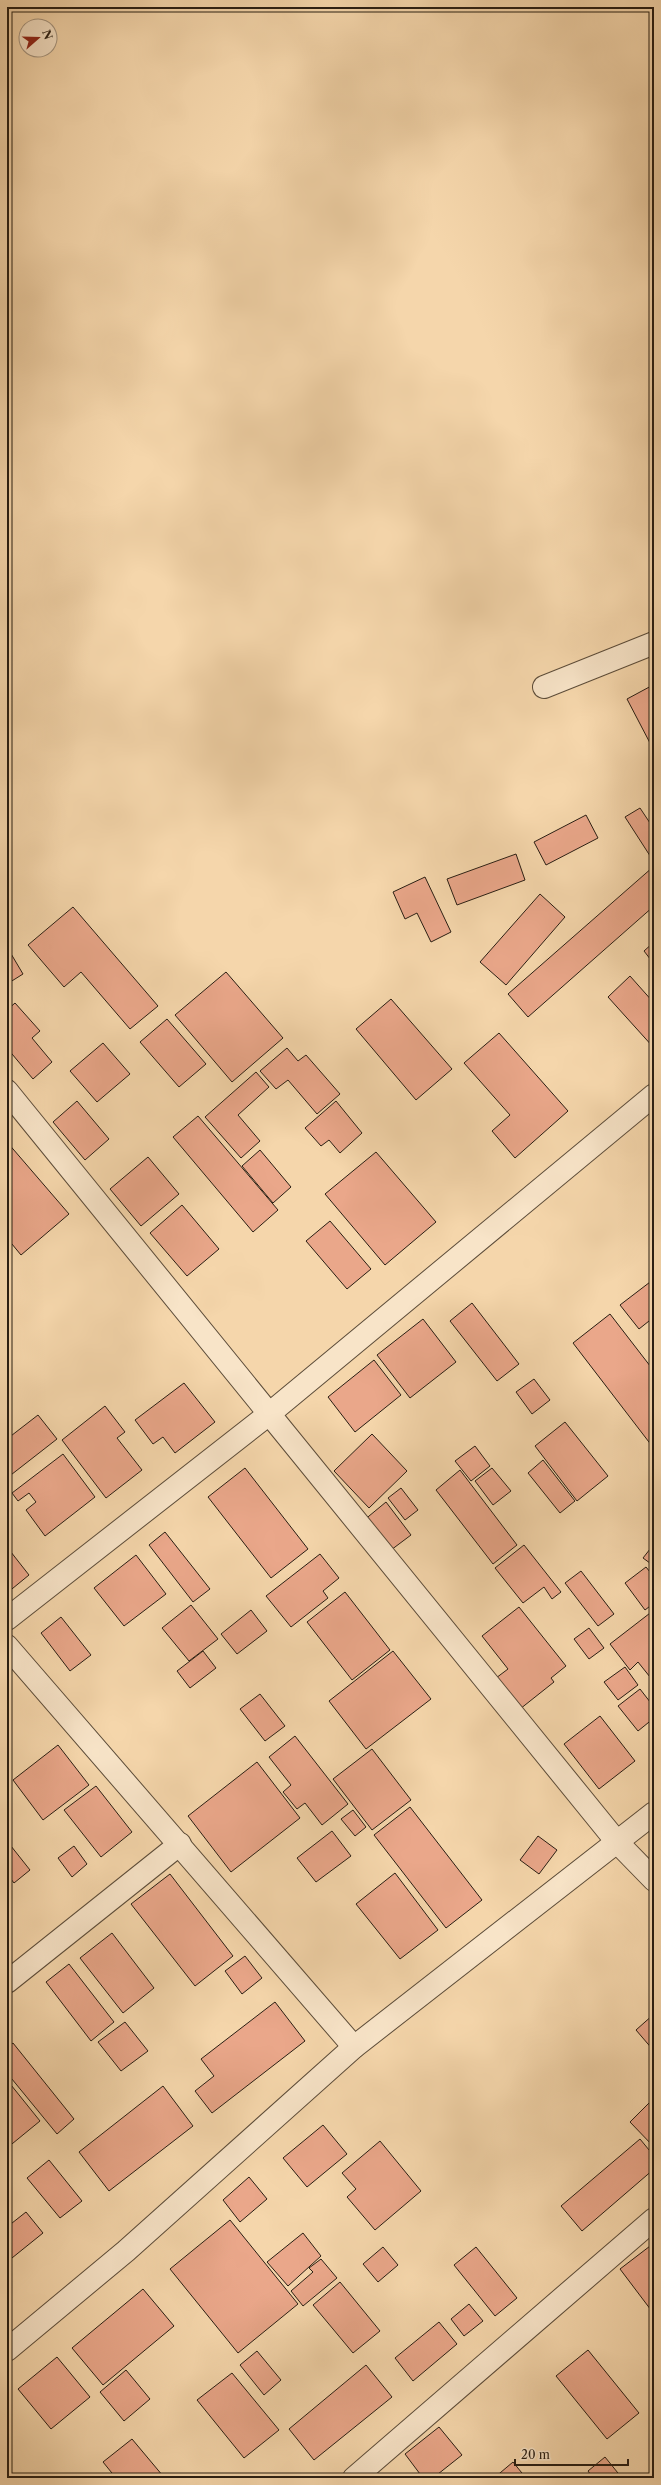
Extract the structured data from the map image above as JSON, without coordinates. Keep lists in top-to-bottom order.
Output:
{
  "scale_bar": "20 m",
  "north": "right"
}
